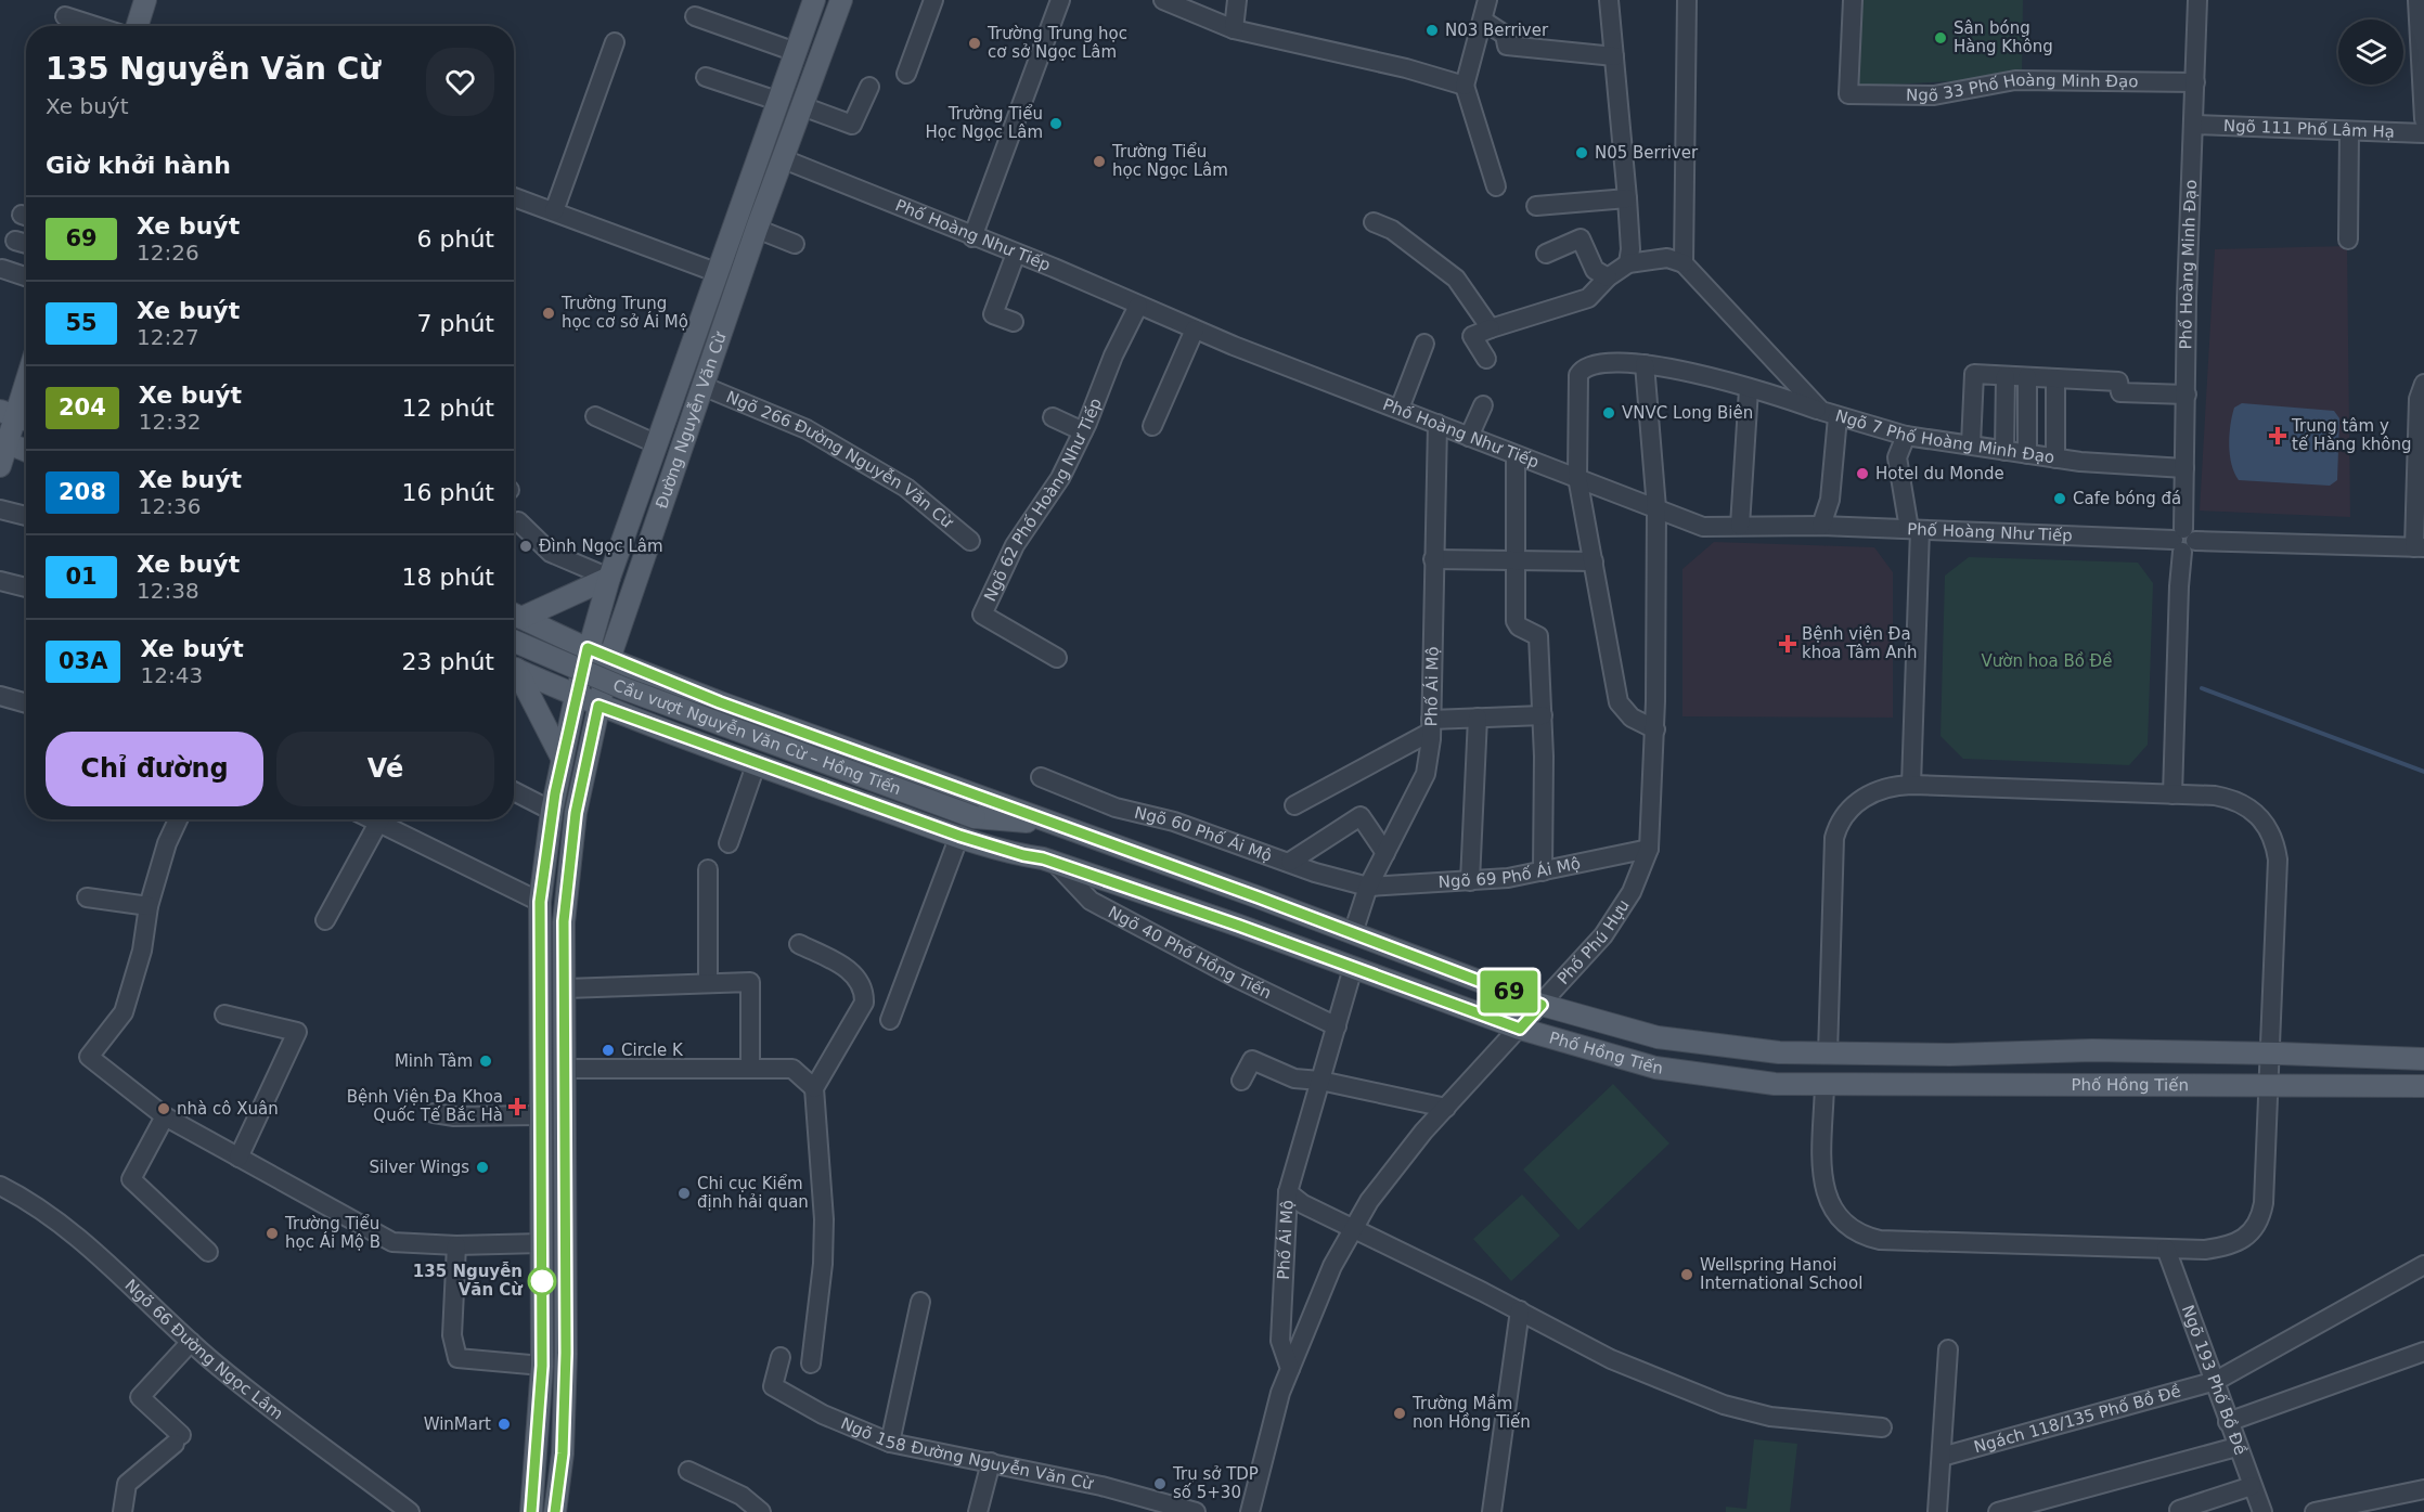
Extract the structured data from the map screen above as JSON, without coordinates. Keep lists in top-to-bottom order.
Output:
{
  "streets": {
    "main road": ["Đường Nguyễn Văn Cừ", "Cầu vượt Nguyễn Văn Cừ – Hồng Tiến", "Phố Hồng Tiến"],
    "street": [
      "Ngõ 33 Phố Hoàng Minh Đạo",
      "Ngõ 111 Phố Lâm Hạ",
      "Phố Hoàng Như Tiếp",
      "Phố Hoàng Minh Đạo",
      "Ngõ 7 Phố Hoàng Minh Đạo",
      "Ngõ 266 Đường Nguyễn Văn Cừ",
      "Ngõ 62 Phố Hoàng Như Tiếp",
      "Phố Ái Mộ",
      "Ngõ 60 Phố Ái Mộ",
      "Ngõ 69 Phố Ái Mộ",
      "Phố Phú Hựu",
      "Ngõ 40 Phố Hồng Tiến",
      "Ngõ 66 Đường Ngọc Lâm",
      "Ngõ 193 Phố Bồ Đề",
      "Ngách 118/135 Phố Bồ Đề",
      "Ngõ 158 Đường Nguyễn Văn Cừ"
    ]
  },
  "crossings": [
    ["Ngõ 33 Phố Hoàng Minh Đạo", "Phố Hoàng Minh Đạo"],
    ["Ngõ 111 Phố Lâm Hạ", "Phố Hoàng Minh Đạo"],
    ["Phố Hoàng Như Tiếp", "Phố Hoàng Minh Đạo"],
    ["Phố Hoàng Như Tiếp", "Đường Nguyễn Văn Cừ"],
    ["Phố Hoàng Như Tiếp", "Ngõ 62 Phố Hoàng Như Tiếp"],
    ["Phố Hoàng Như Tiếp", "Phố Ái Mộ"],
    ["Phố Hoàng Như Tiếp", "Phố Phú Hựu"],
    ["Phố Hoàng Minh Đạo", "Ngõ 7 Phố Hoàng Minh Đạo"],
    ["Đường Nguyễn Văn Cừ", "Ngõ 266 Đường Nguyễn Văn Cừ"],
    ["Đường Nguyễn Văn Cừ", "Phố Hồng Tiến"],
    ["Phố Ái Mộ", "Ngõ 60 Phố Ái Mộ"],
    ["Phố Ái Mộ", "Ngõ 69 Phố Ái Mộ"],
    ["Phố Ái Mộ", "Phố Phú Hựu"],
    ["Phố Ái Mộ", "Ngõ 40 Phố Hồng Tiến"],
    ["Phố Ái Mộ", "Phố Hồng Tiến"],
    ["Ngõ 60 Phố Ái Mộ", "Ngõ 69 Phố Ái Mộ"],
    ["Ngõ 69 Phố Ái Mộ", "Phố Phú Hựu"],
    ["Phố Phú Hựu", "Phố Hồng Tiến"],
    ["Ngõ 40 Phố Hồng Tiến", "Phố Hồng Tiến"],
    ["Ngõ 193 Phố Bồ Đề", "Ngách 118/135 Phố Bồ Đề"]
  ],
  "parks": ["Vườn hoa Bồ Đề"],
  "places": {
    "other": [
      "N03 Berriver",
      "Sân bóng Hàng Không",
      "Trường Trung học cơ sở Ngọc Lâm",
      "Trường Tiểu Học Ngọc Lâm",
      "N05 Berriver",
      "Trường Tiểu học Ngọc Lâm",
      "Trường Trung học cơ sở Ái Mộ",
      "VNVC Long Biên",
      "Hotel du Monde",
      "Cafe bóng đá",
      "Đình Ngọc Lâm",
      "Circle K",
      "Minh Tâm",
      "nhà cô Xuân",
      "Silver Wings",
      "Chi cục Kiểm định hải quan",
      "Trường Tiểu học Ái Mộ B",
      "Wellspring Hanoi International School",
      "135 Nguyễn Văn Cừ",
      "Trường Mầm non Hồng Tiến",
      "WinMart",
      "Trụ sở TDP số 5+30"
    ],
    "health": ["Trung tâm y tế Hàng không", "Bệnh viện Đa khoa Tâm Anh", "Bệnh Viện Đa Khoa Quốc Tế Bắc Hà"]
  },
  "lines": ["bus line 69"],
  "page": {
    "on_map": "69",
    "heading": [
      ["135 Nguyễn Văn Cừ", "Xe buýt"],
      "Giờ khởi hành"
    ],
    "list": [
      {
        "mark": "69",
        "name": "Xe buýt",
        "note": "12:26",
        "value": "6 phút"
      },
      {
        "mark": "55",
        "name": "Xe buýt",
        "note": "12:27",
        "value": "7 phút"
      },
      {
        "mark": "204",
        "name": "Xe buýt",
        "note": "12:32",
        "value": "12 phút"
      },
      {
        "mark": "208",
        "name": "Xe buýt",
        "note": "12:36",
        "value": "16 phút"
      },
      {
        "mark": "01",
        "name": "Xe buýt",
        "note": "12:38",
        "value": "18 phút"
      },
      {
        "mark": "03A",
        "name": "Xe buýt",
        "note": "12:43",
        "value": "23 phút"
      }
    ],
    "buttons": ["Chỉ đường", "Vé"]
  }
}
